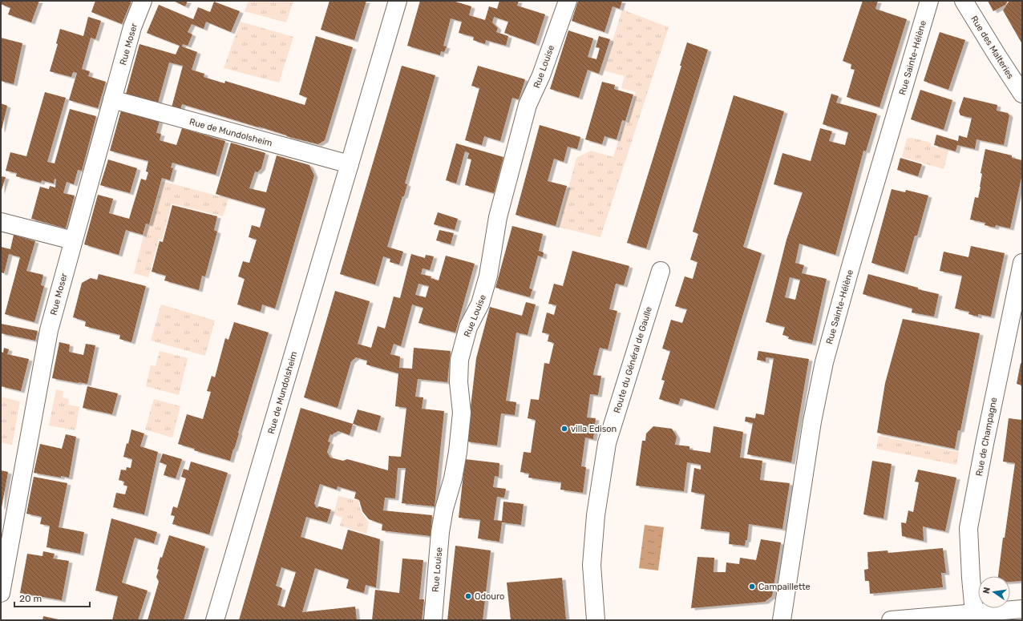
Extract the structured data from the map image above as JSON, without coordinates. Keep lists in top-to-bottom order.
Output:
{
  "streets": {
    "street": [
      "Rue Moser",
      "Rue des Malteries",
      "Rue Sainte-Hélène",
      "Rue Louise",
      "Rue de Mundolsheim",
      "Route du Général de Gaulle",
      "Rue de Champagne"
    ]
  },
  "crossings": [
    ["Rue Moser", "Rue de Mundolsheim"]
  ],
  "places": ["villa Edison", "Campaillette", "Odouro"],
  "scale_bar": "20 m",
  "north": "left"
}
